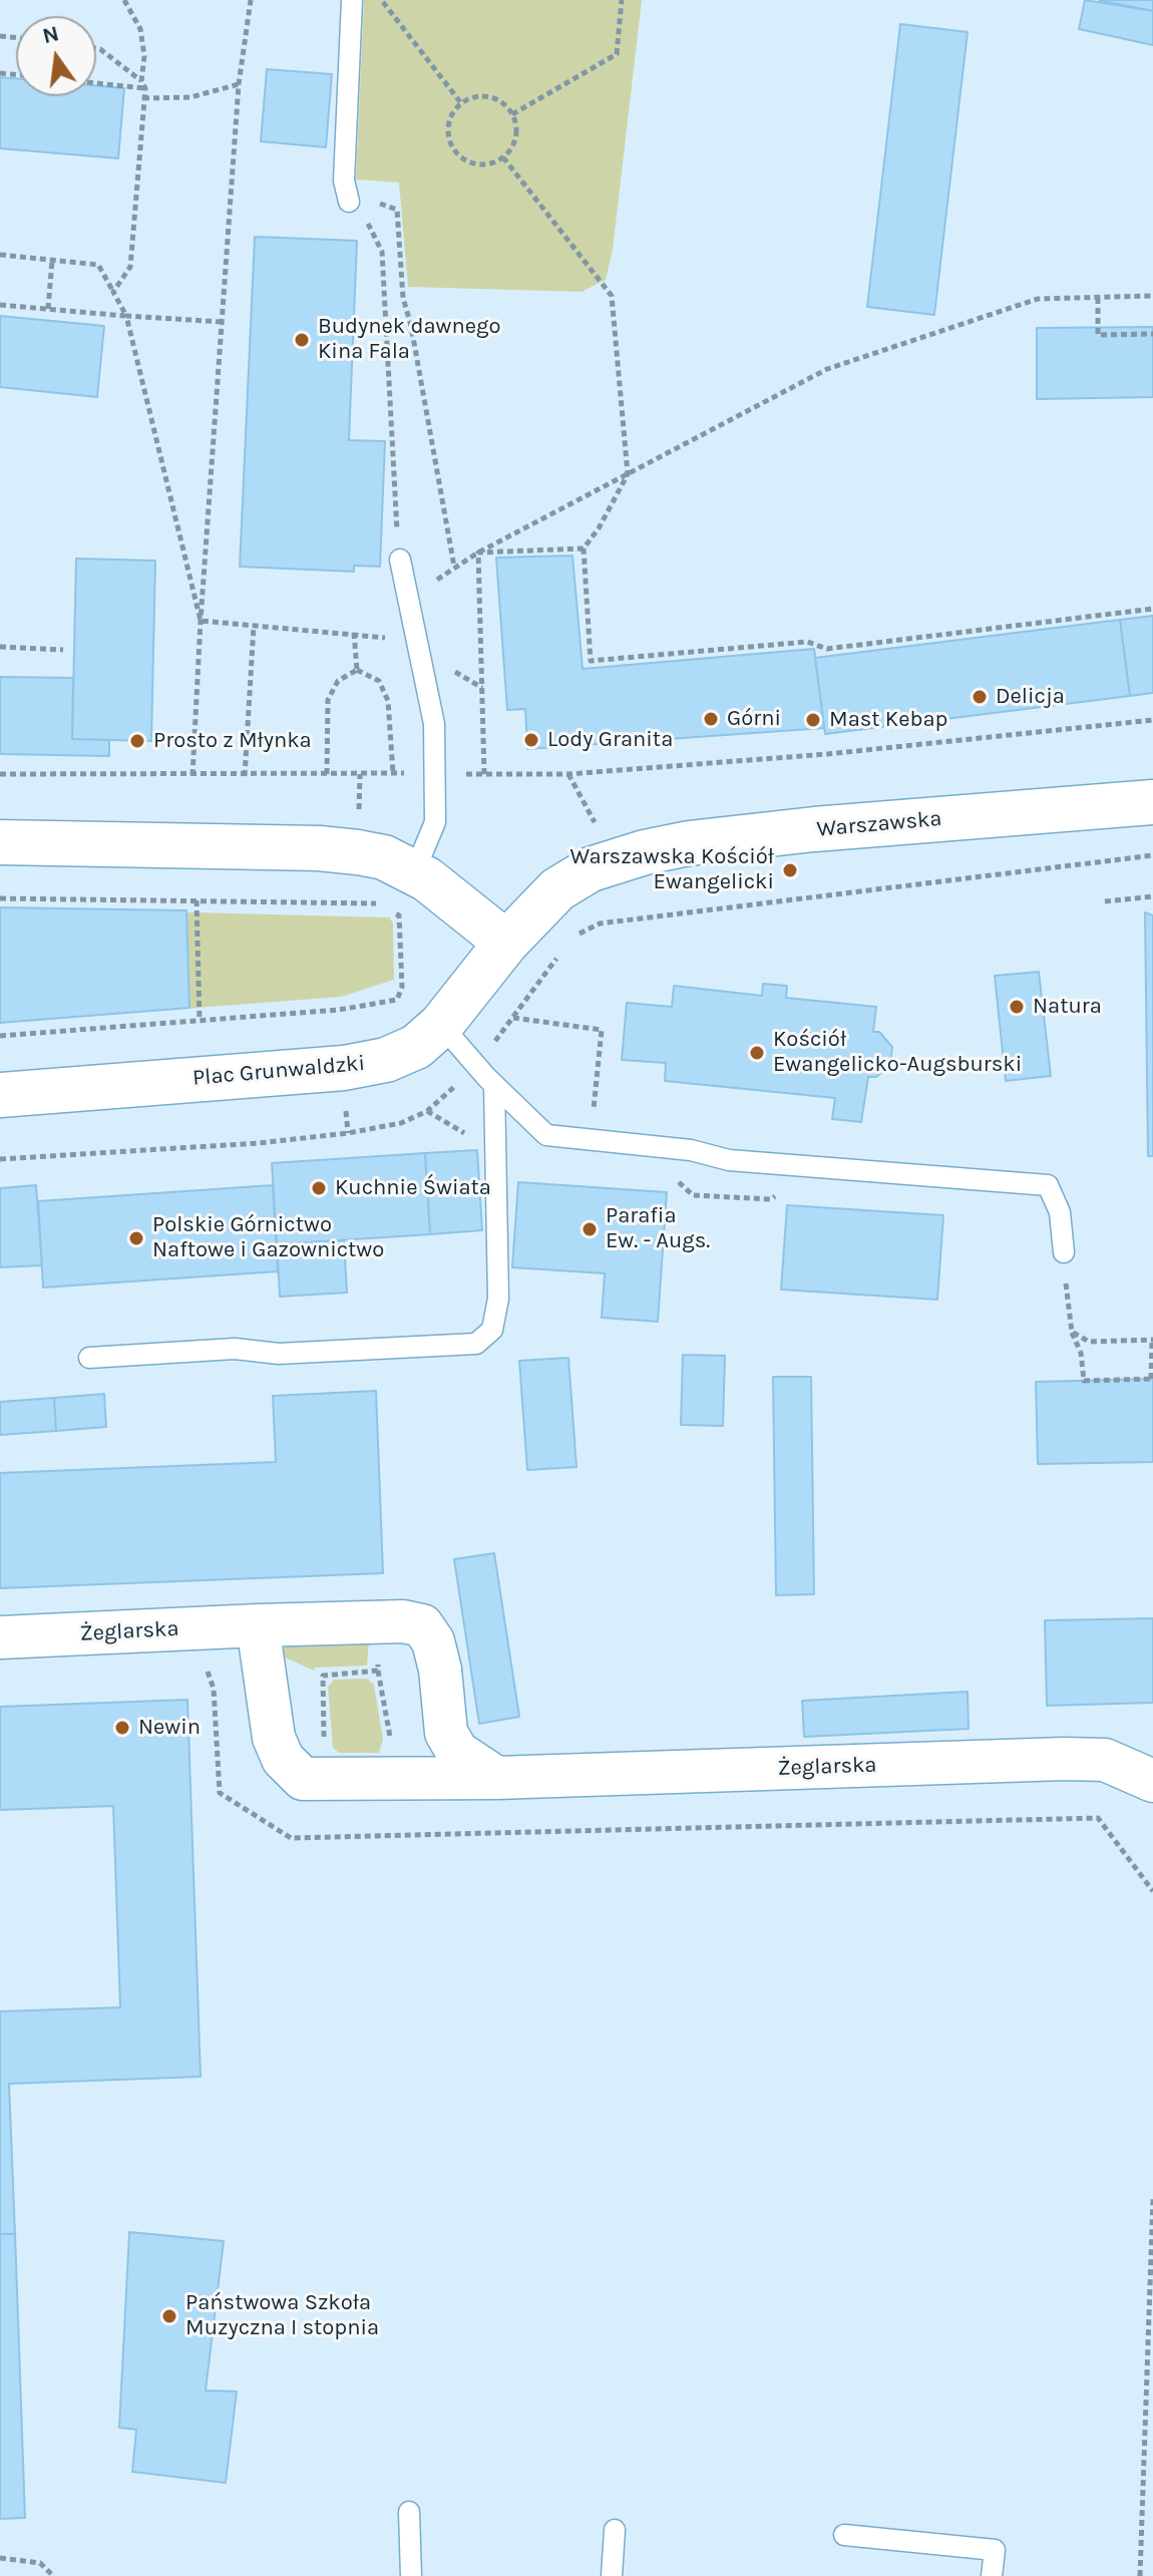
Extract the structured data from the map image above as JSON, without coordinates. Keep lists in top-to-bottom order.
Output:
{
  "streets": {
    "street": ["Warszawska", "Plac Grunwaldzki", "Żeglarska"]
  },
  "crossings": [
    ["Warszawska", "Plac Grunwaldzki"]
  ],
  "places": [
    "Budynek dawnego Kina Fala",
    "Delicja",
    "Górni",
    "Mast Kebap",
    "Lody Granita",
    "Prosto z Młynka",
    "Warszawska Kościół Ewangelicki",
    "Natura",
    "Kościół Ewangelicko-Augsburski",
    "Kuchnie Świata",
    "Parafia Ew. - Augs.",
    "Polskie Górnictwo Naftowe i Gazownictwo",
    "Newin",
    "Państwowa Szkoła Muzyczna I stopnia"
  ],
  "north": "top"
}
